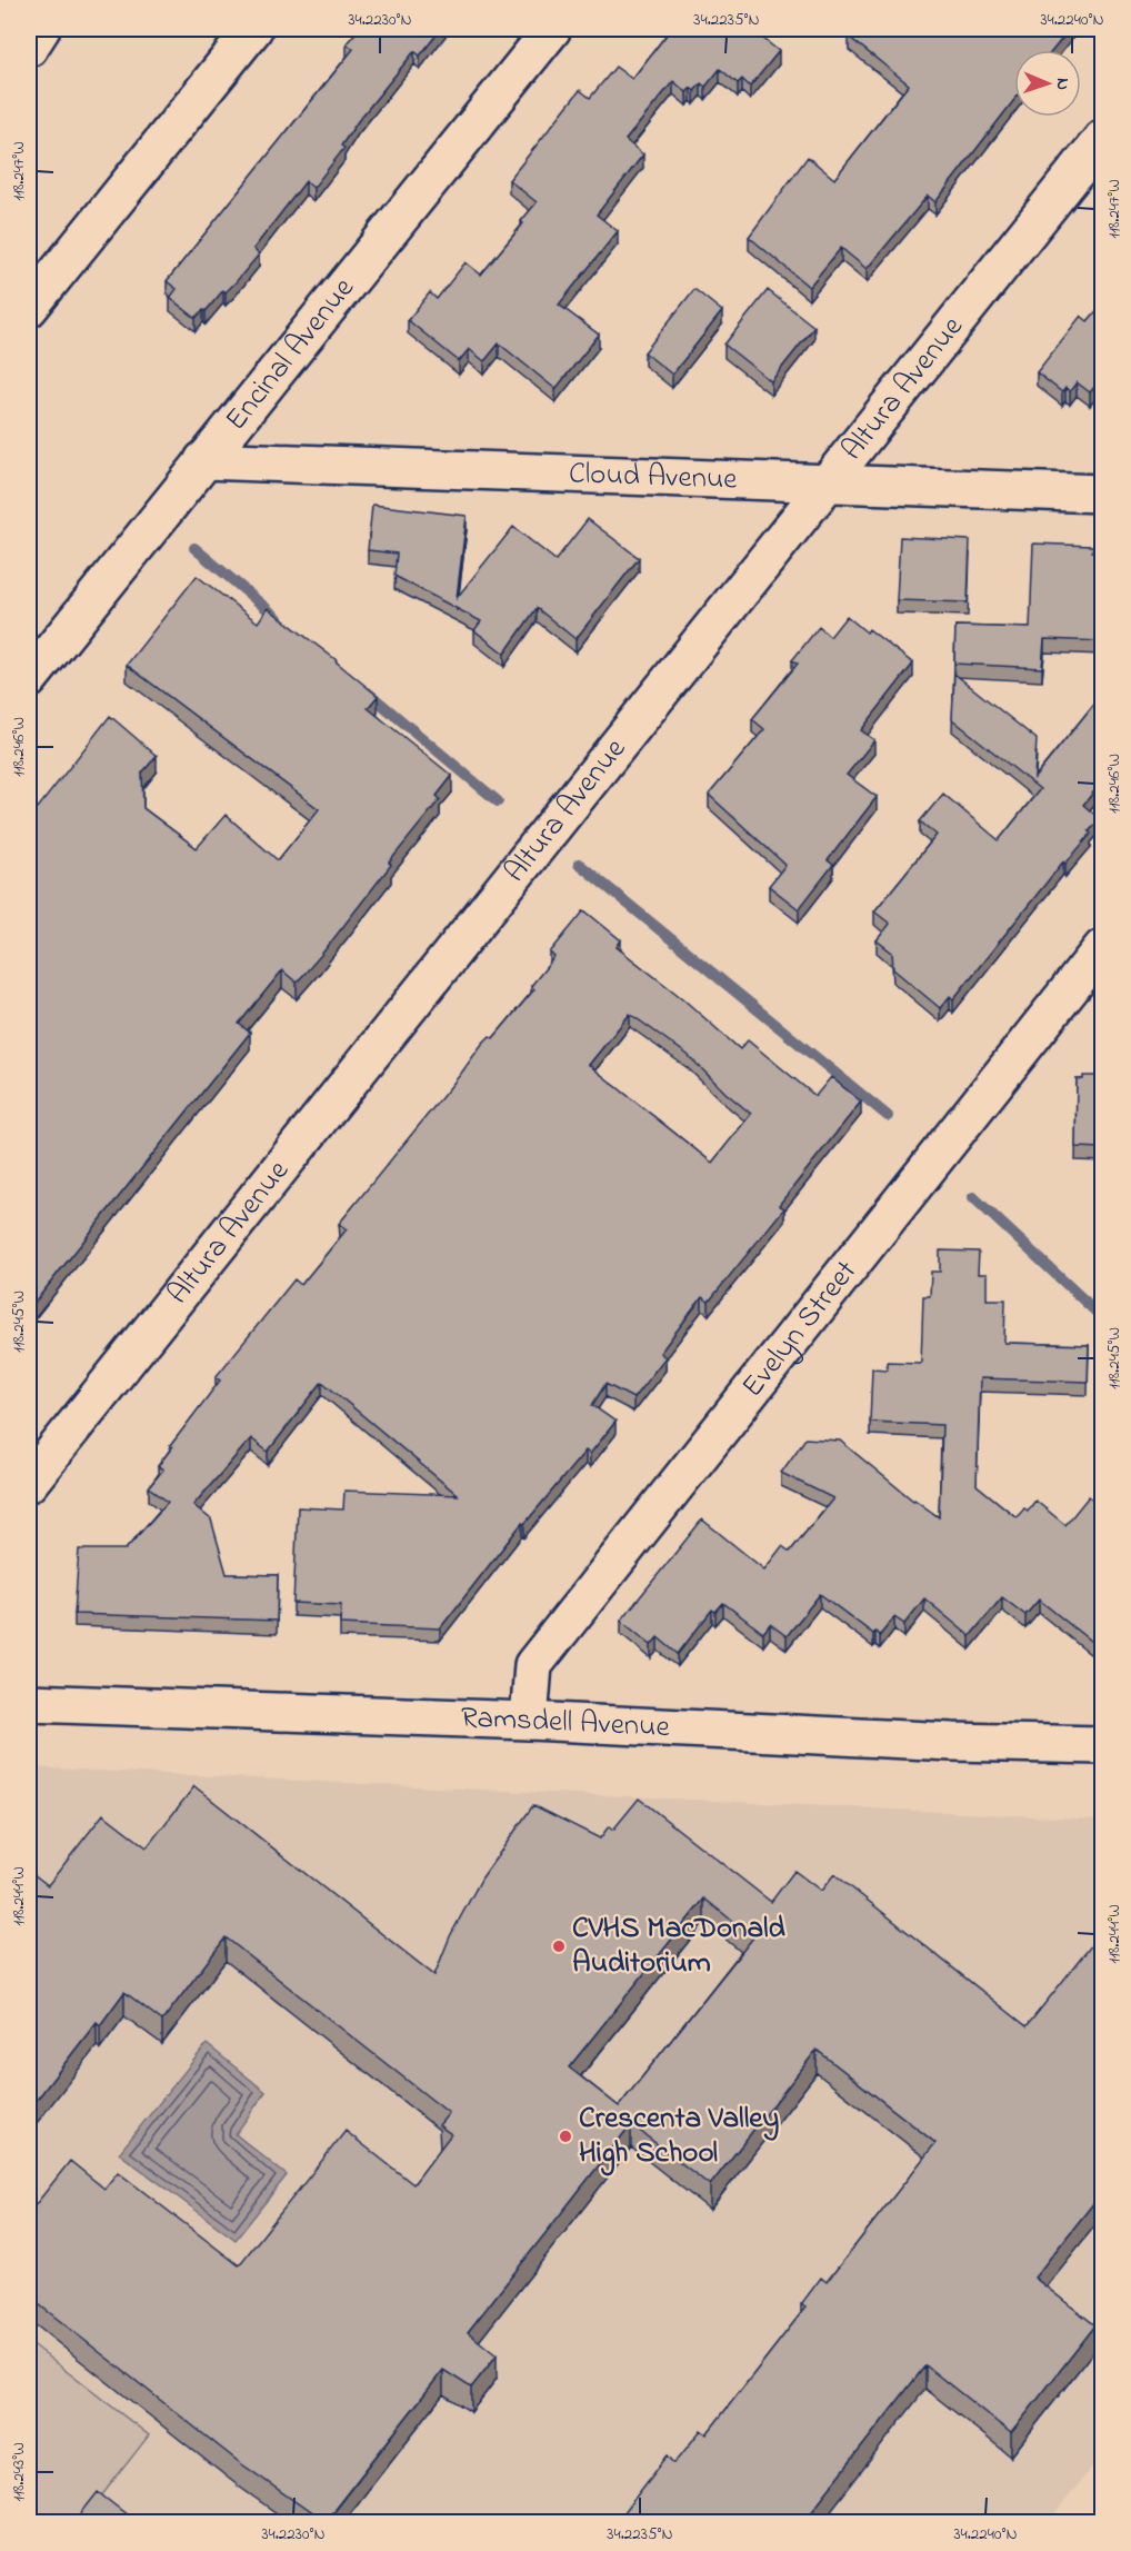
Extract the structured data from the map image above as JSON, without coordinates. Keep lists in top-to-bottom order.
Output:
{
  "streets": {
    "main road": [
      "Encinal Avenue",
      "Altura Avenue",
      "Cloud Avenue",
      "Evelyn Street",
      "Ramsdell Avenue"
    ]
  },
  "crossings": [
    ["Encinal Avenue", "Cloud Avenue"],
    ["Altura Avenue", "Cloud Avenue"],
    ["Evelyn Street", "Ramsdell Avenue"]
  ],
  "places": ["CVHS MacDonald Auditorium", "Crescenta Valley High School"],
  "north": "right",
  "coordinates": [
    "34.2230°N",
    "34.2235°N",
    "34.2240°N",
    "118.247°W",
    "118.246°W",
    "118.245°W",
    "118.244°W",
    "118.243°W"
  ]
}
